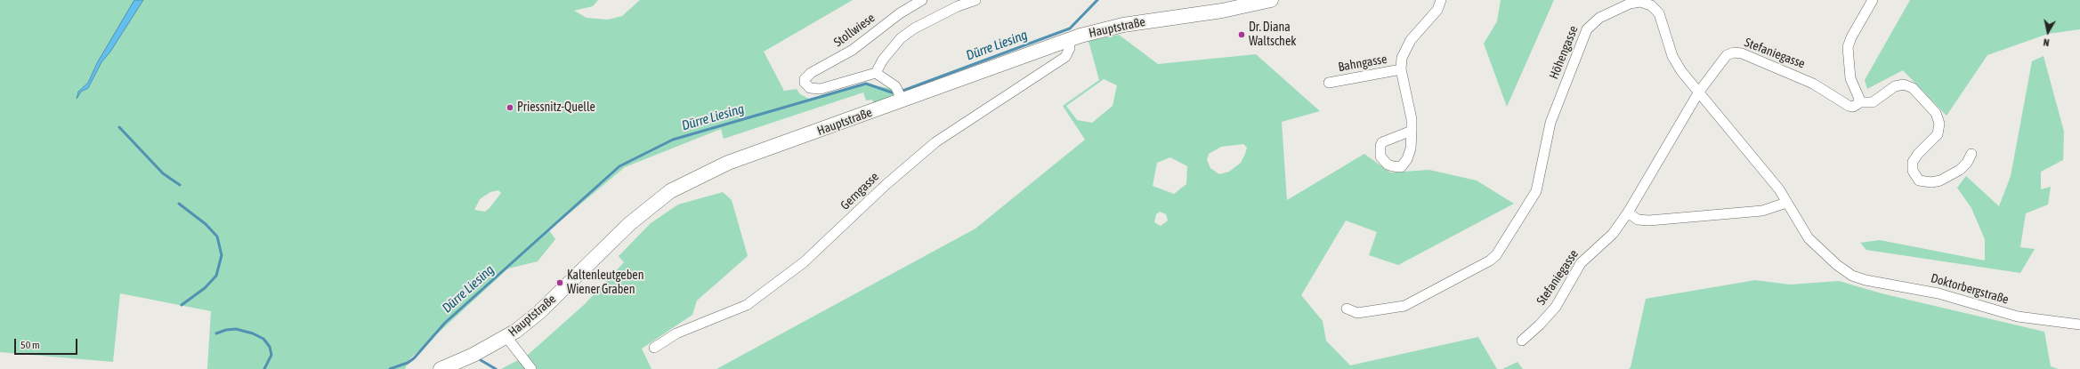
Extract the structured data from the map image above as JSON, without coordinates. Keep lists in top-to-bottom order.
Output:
{
  "streets": {
    "main road": ["Hauptstraße"],
    "street": [
      "Stollwiese",
      "Höhengasse",
      "Stefaniegasse",
      "Bahngasse",
      "Gerngasse",
      "Doktorbergstraße"
    ]
  },
  "crossings": [
    ["Hauptstraße", "Gerngasse"],
    ["Höhengasse", "Stefaniegasse"],
    ["Höhengasse", "Doktorbergstraße"]
  ],
  "water": ["Dürre Liesing"],
  "places": ["Dr. Diana Waltschek", "Priessnitz-Quelle", "Kaltenleutgeben Wiener Graben"],
  "scale_bar": "50 m",
  "north": "bottom"
}
